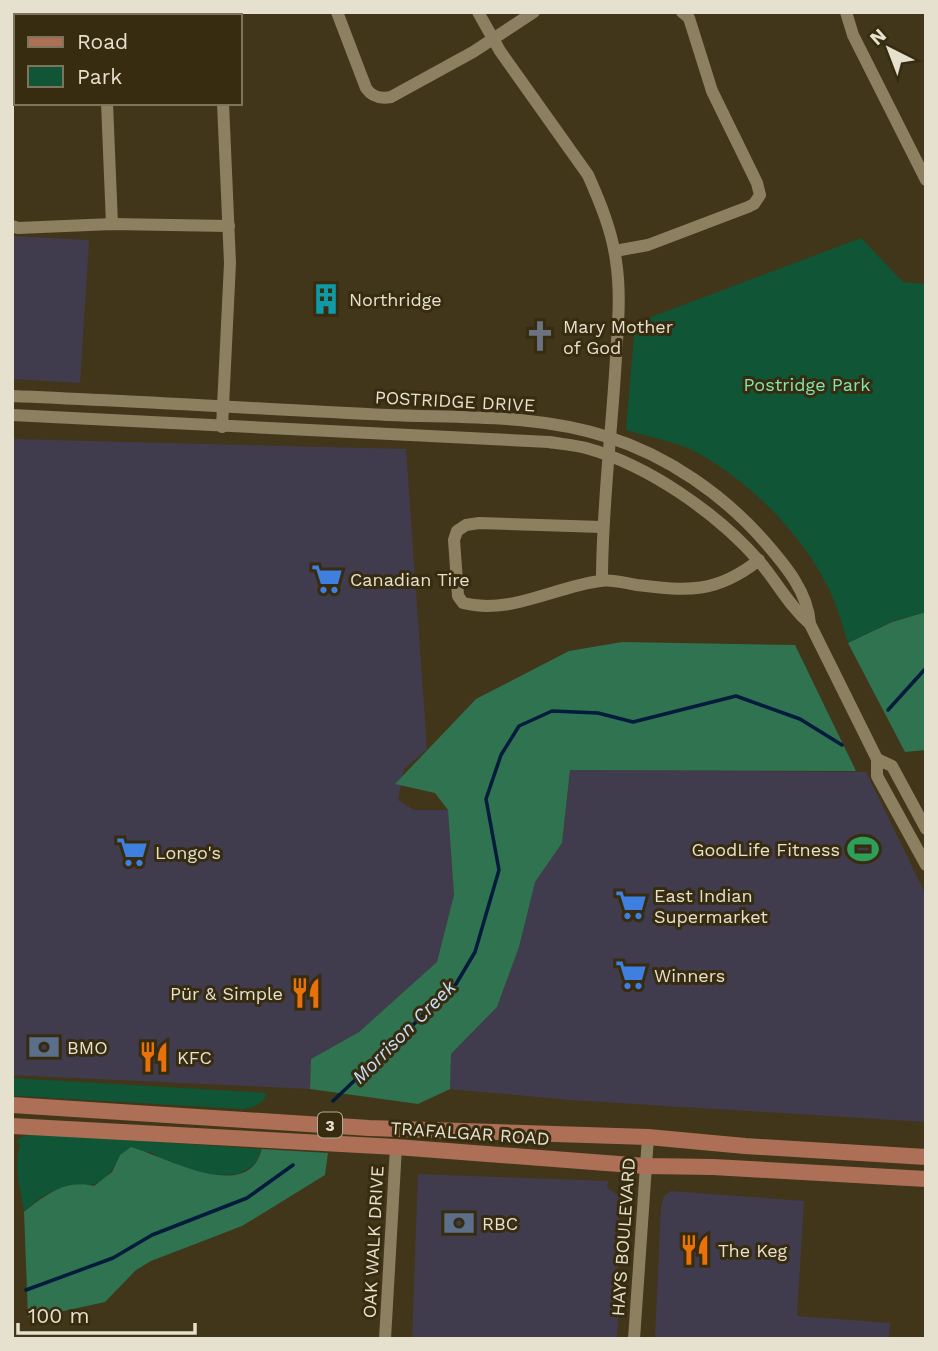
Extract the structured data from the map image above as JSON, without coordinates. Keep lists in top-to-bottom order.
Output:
{
  "streets": {
    "main road": ["3", "TRAFALGAR ROAD"],
    "street": ["POSTRIDGE DRIVE", "HAYS BOULEVARD", "OAK WALK DRIVE"]
  },
  "crossings": [
    ["TRAFALGAR ROAD", "HAYS BOULEVARD"],
    ["TRAFALGAR ROAD", "OAK WALK DRIVE"]
  ],
  "water": ["Morrison Creek"],
  "parks": ["Postridge Park"],
  "places": {
    "building": ["Northridge"],
    "church": ["Mary Mother of God"],
    "supermarket": [
      "Canadian Tire",
      "Longo's",
      "East Indian Supermarket",
      "Winners"
    ],
    "sports": ["GoodLife Fitness"],
    "restaurant": ["Pür & Simple", "KFC", "The Keg"],
    "bank": ["BMO", "RBC"]
  },
  "legend": ["Road", "Park"],
  "scale_bar": "100 m",
  "north": "top left"
}
